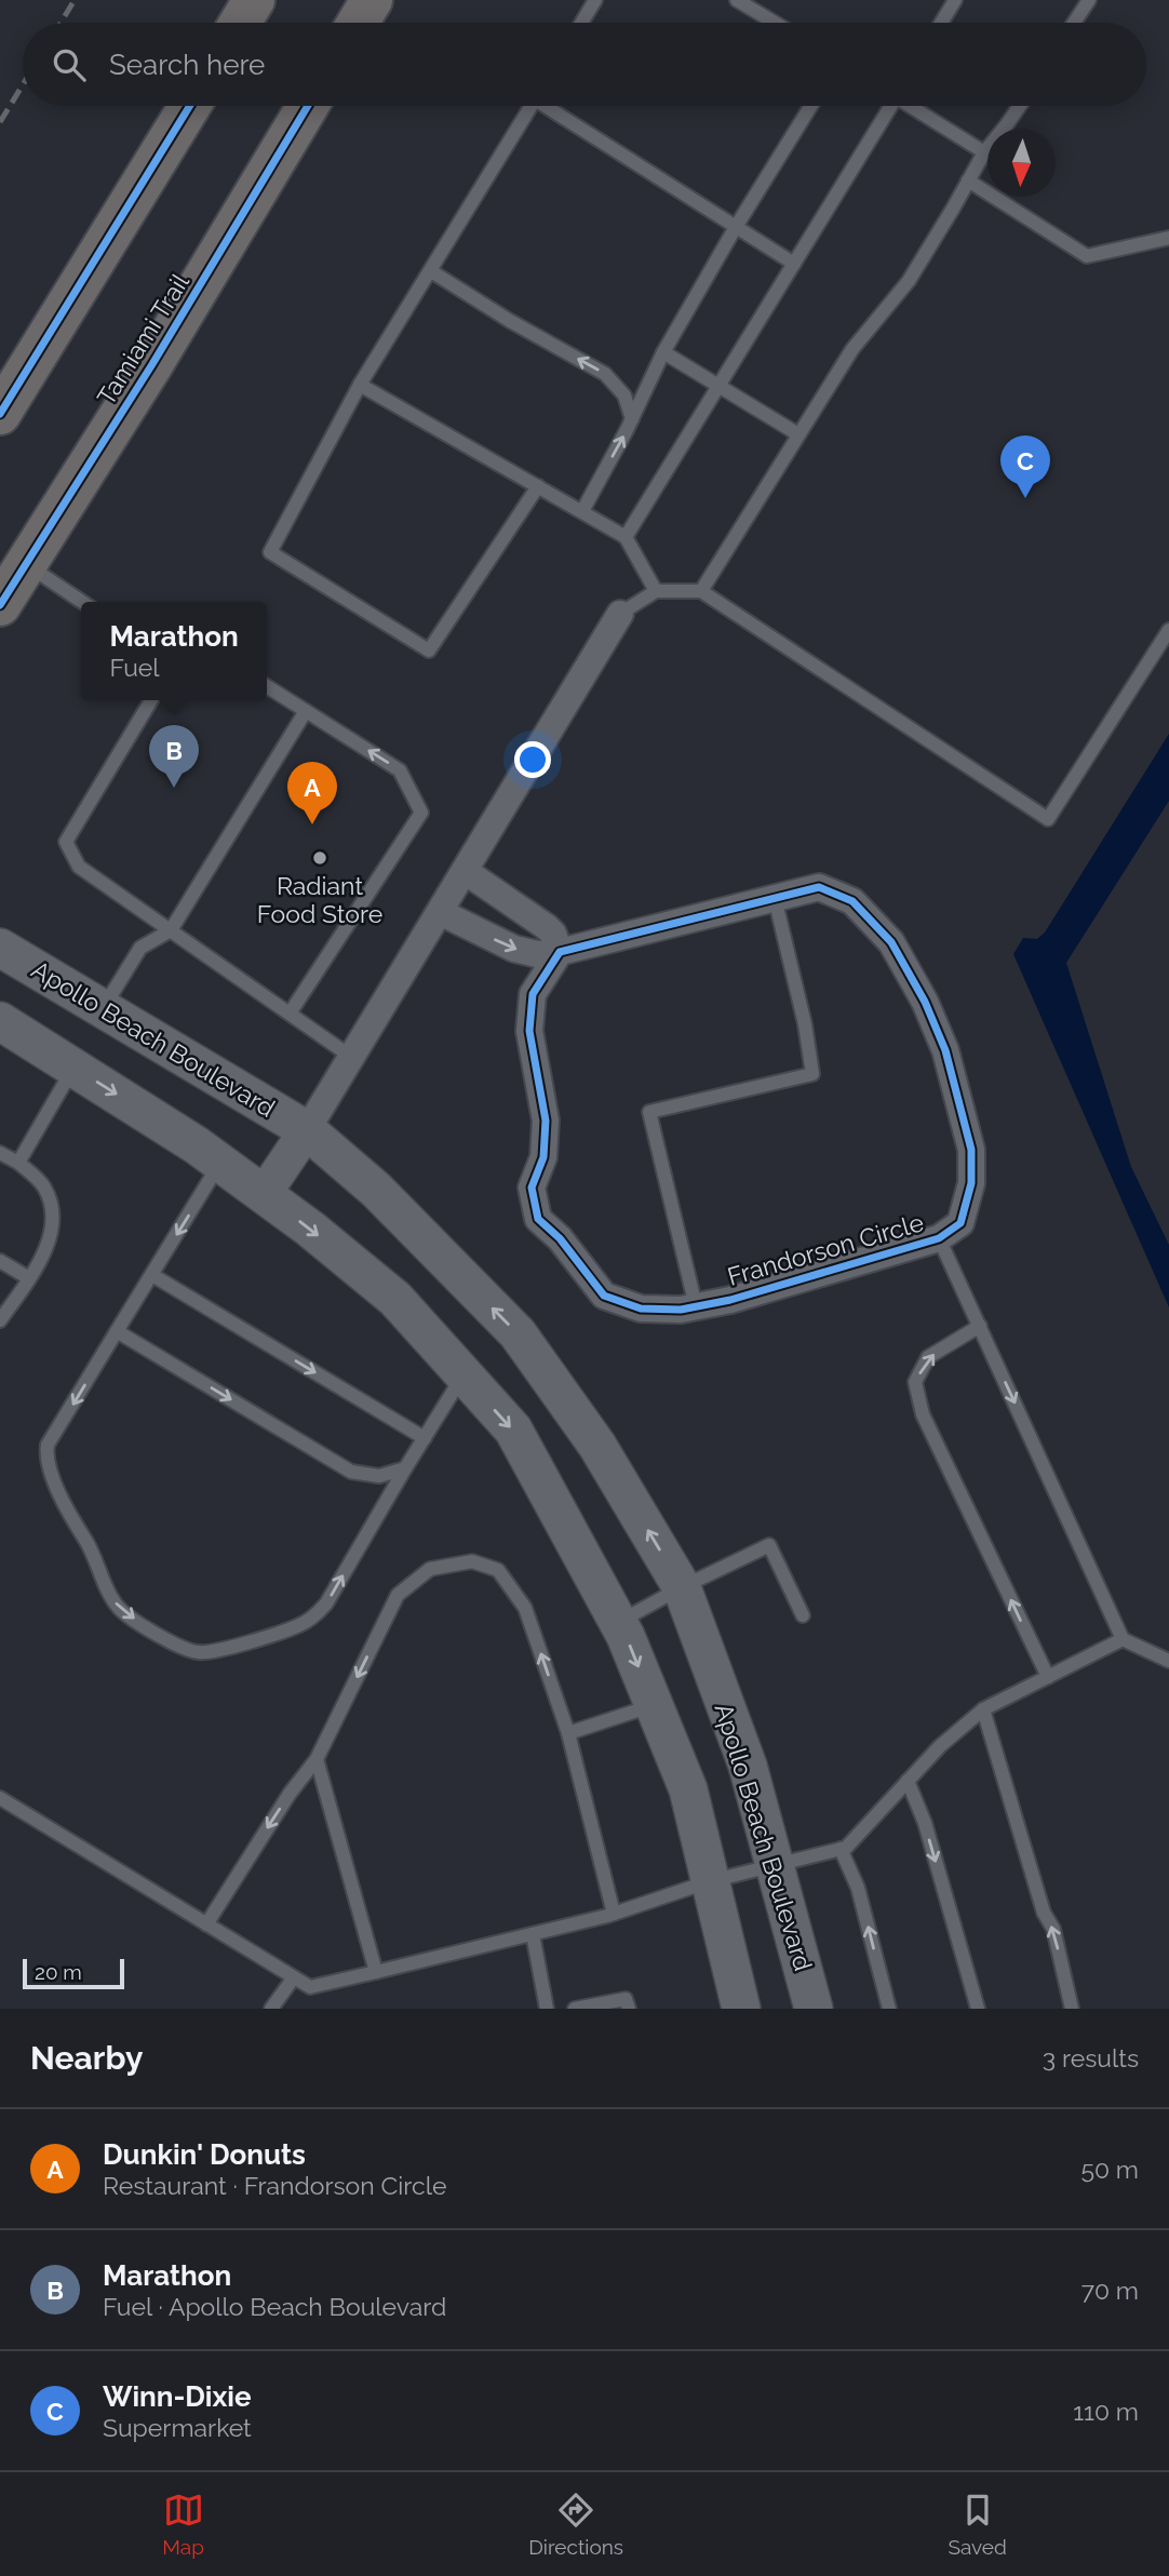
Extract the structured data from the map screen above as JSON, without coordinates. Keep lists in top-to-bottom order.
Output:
{
  "streets": {
    "main road": ["Tamiami Trail", "Apollo Beach Boulevard"],
    "street": ["Frandorson Circle"]
  },
  "places": ["Radiant Food Store"],
  "scale_bar": "20 m",
  "north": "bottom",
  "page": {
    "search": "Search here",
    "pins": ["C", "B", "A"],
    "popup": ["Marathon", "Fuel"],
    "scale": "20 m",
    "heading": ["Nearby", "3 results"],
    "list": [
      {
        "mark": "A",
        "name": "Dunkin' Donuts",
        "note": "Restaurant · Frandorson Circle",
        "value": "50 m"
      },
      {
        "mark": "B",
        "name": "Marathon",
        "note": "Fuel · Apollo Beach Boulevard",
        "value": "70 m"
      },
      {
        "mark": "C",
        "name": "Winn-Dixie",
        "note": "Supermarket",
        "value": "110 m"
      }
    ],
    "nav": ["Map", "Directions", "Saved"]
  }
}
